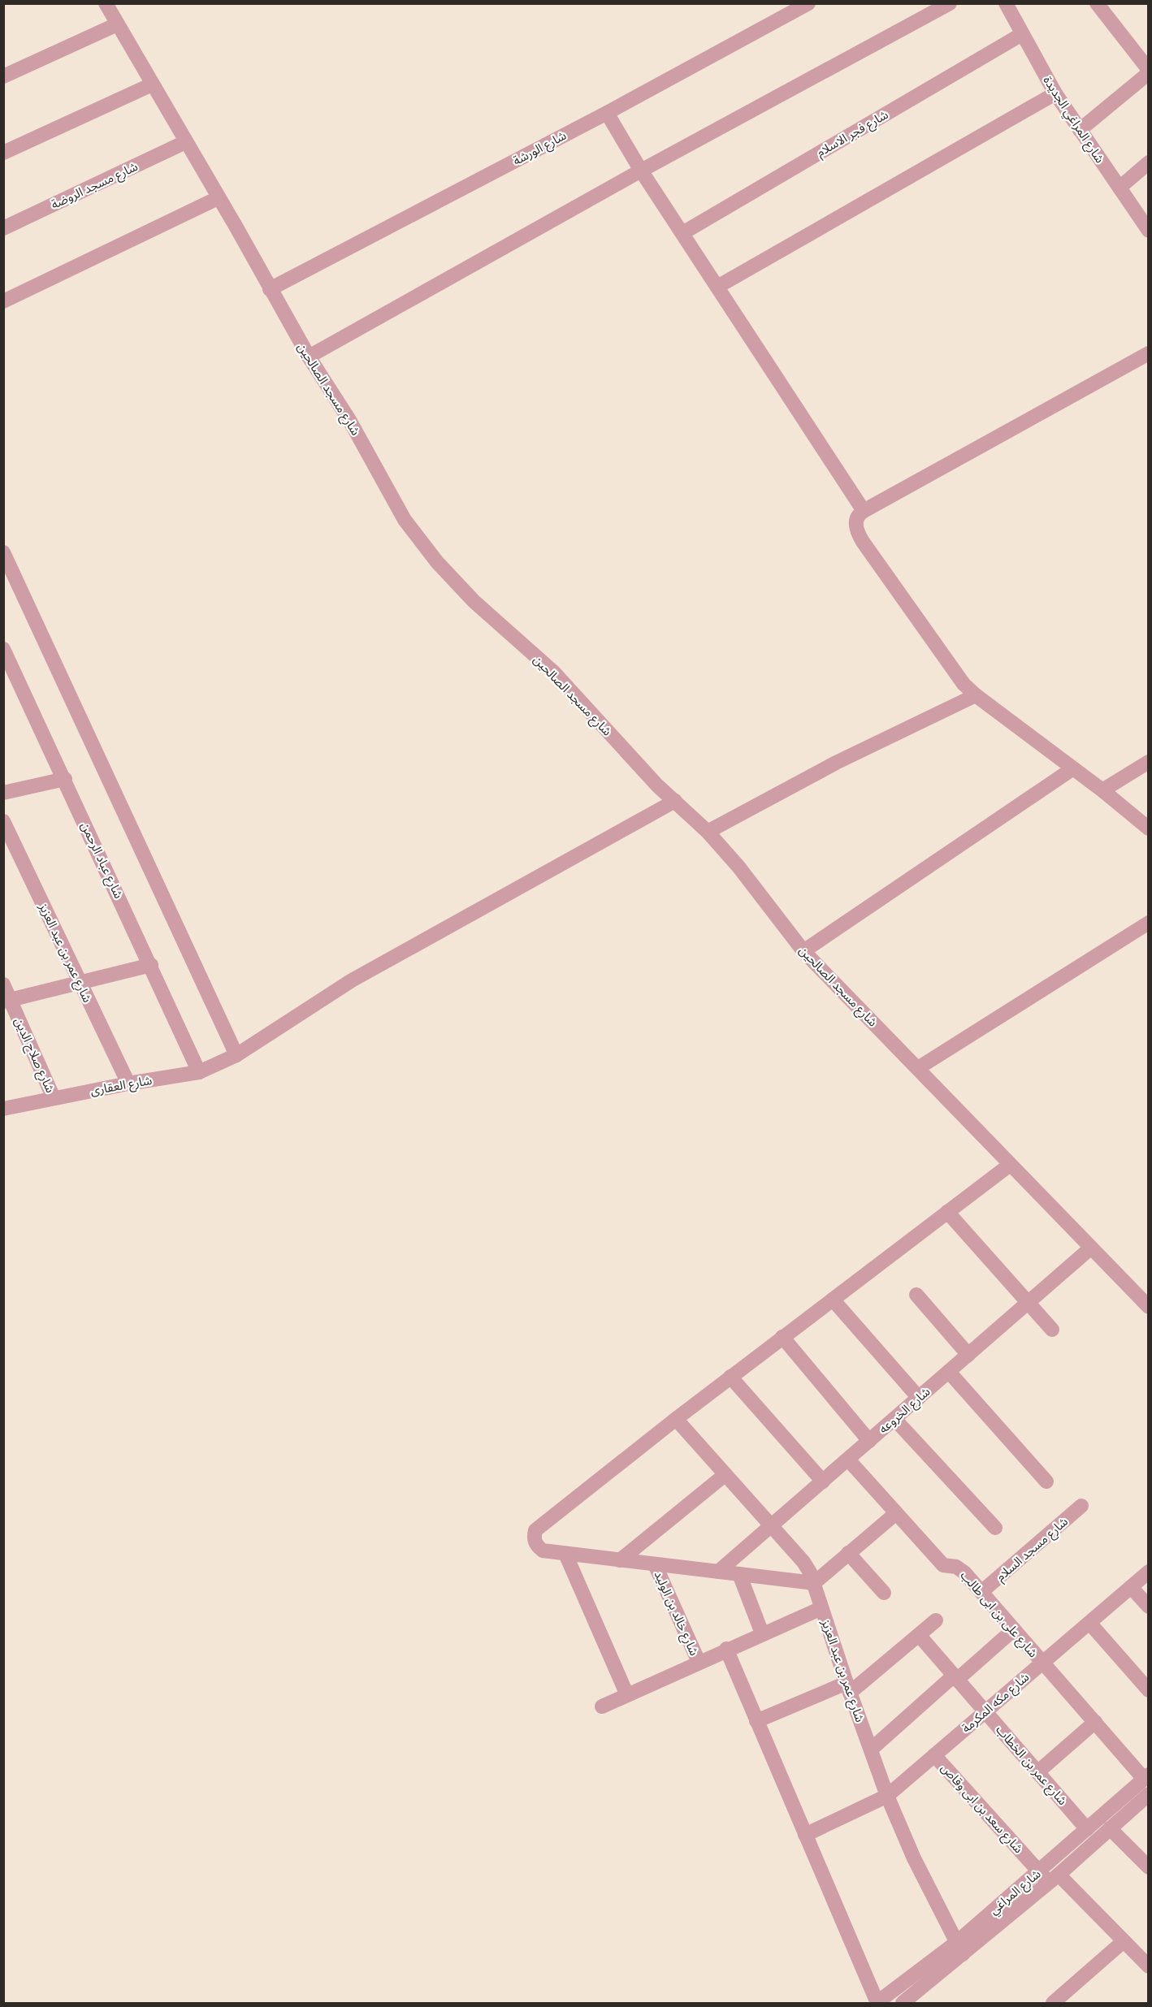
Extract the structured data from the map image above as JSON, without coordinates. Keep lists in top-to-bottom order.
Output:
{
  "streets": {
    "street": [
      "شارع المراغي الجديدة",
      "شارع فجر الاسلام",
      "شارع الورشة",
      "شارع مسجد الروضة",
      "شارع مسجد الصالحين",
      "شارع عباد الرحمن",
      "شارع عمر بن عبد العزيز",
      "شارع صلاح الدين",
      "شارع العقارى",
      "شارع الخروعه",
      "شارع مسجد السلام",
      "شارع خالد بن الوليد",
      "شارع على بن ابى طالب",
      "شارع مكه المكرمة",
      "شارع عمر بن الخطاب",
      "شارع سعد بن ابى وقاص",
      "شارع المراغي"
    ]
  },
  "crossings": [
    ["شارع المراغي الجديدة", "شارع فجر الاسلام"],
    ["شارع الورشة", "شارع مسجد الصالحين"],
    ["شارع مسجد الروضة", "شارع مسجد الصالحين"],
    ["شارع مسجد الصالحين", "شارع العقارى"],
    ["شارع مسجد الصالحين", "شارع الخروعه"],
    ["شارع عباد الرحمن", "شارع العقارى"],
    ["شارع عمر بن عبد العزيز", "شارع العقارى"],
    ["شارع عمر بن عبد العزيز", "شارع الخروعه"],
    ["شارع عمر بن عبد العزيز", "شارع مكه المكرمة"],
    ["شارع عمر بن عبد العزيز", "شارع المراغي"],
    ["شارع صلاح الدين", "شارع العقارى"],
    ["شارع الخروعه", "شارع على بن ابى طالب"],
    ["شارع مسجد السلام", "شارع على بن ابى طالب"],
    ["شارع على بن ابى طالب", "شارع مكه المكرمة"],
    ["شارع على بن ابى طالب", "شارع المراغي"],
    ["شارع مكه المكرمة", "شارع عمر بن الخطاب"],
    ["شارع مكه المكرمة", "شارع سعد بن ابى وقاص"],
    ["شارع عمر بن الخطاب", "شارع المراغي"],
    ["شارع سعد بن ابى وقاص", "شارع المراغي"]
  ]
}
